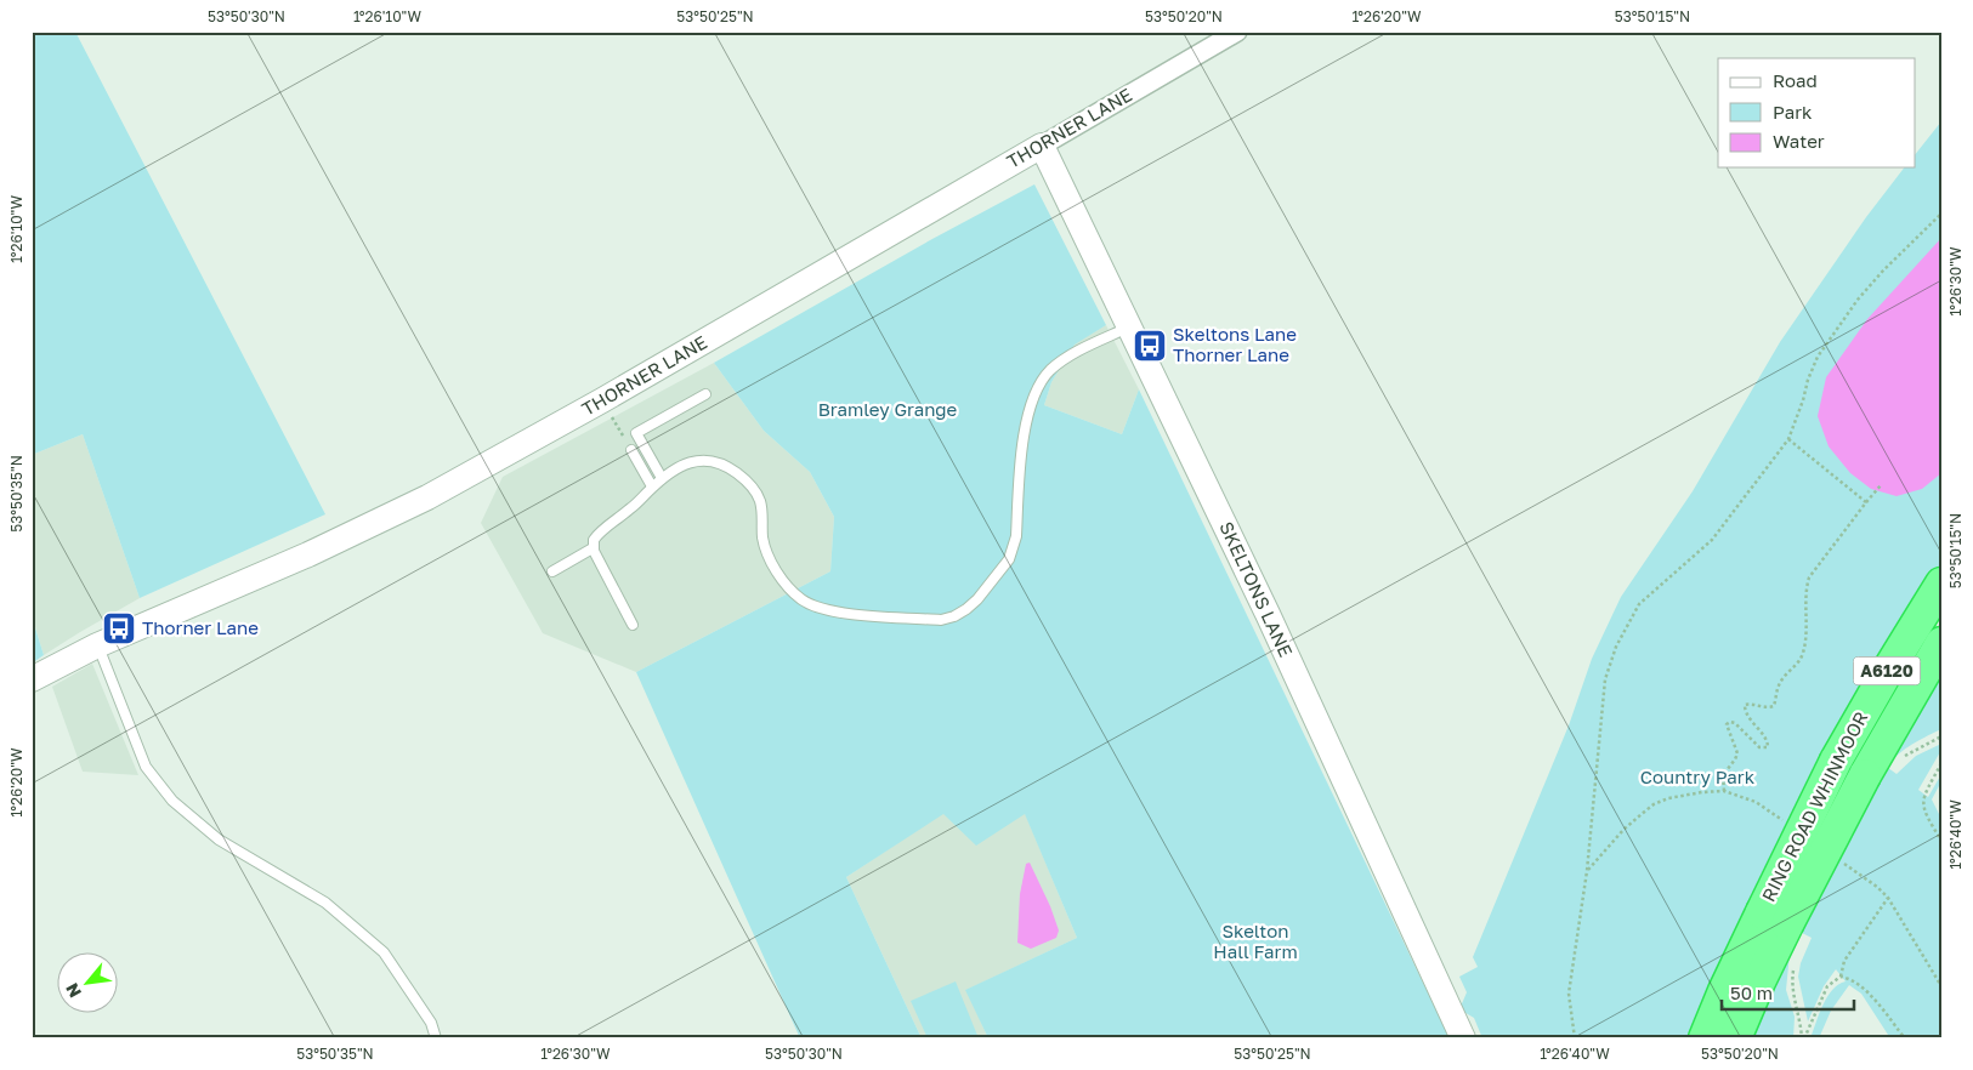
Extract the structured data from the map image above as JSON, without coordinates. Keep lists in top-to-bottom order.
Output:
{
  "streets": {
    "highway": ["A6120", "RING ROAD WHINMOOR"],
    "street": ["THORNER LANE", "SKELTONS LANE"]
  },
  "crossings": [
    ["THORNER LANE", "SKELTONS LANE"]
  ],
  "parks": ["Bramley Grange", "Country Park", "Skelton Hall Farm"],
  "places": {
    "bus stop": ["Skeltons Lane Thorner Lane", "Thorner Lane"]
  },
  "legend": ["Road", "Park", "Water"],
  "scale_bar": "50 m",
  "north": "bottom left",
  "coordinates": [
    "53°50'30\"N",
    "1°26'10\"W",
    "53°50'25\"N",
    "53°50'20\"N",
    "1°26'20\"W",
    "53°50'15\"N",
    "1°26'30\"W",
    "53°50'35\"N",
    "1°26'40\"W"
  ]
}
